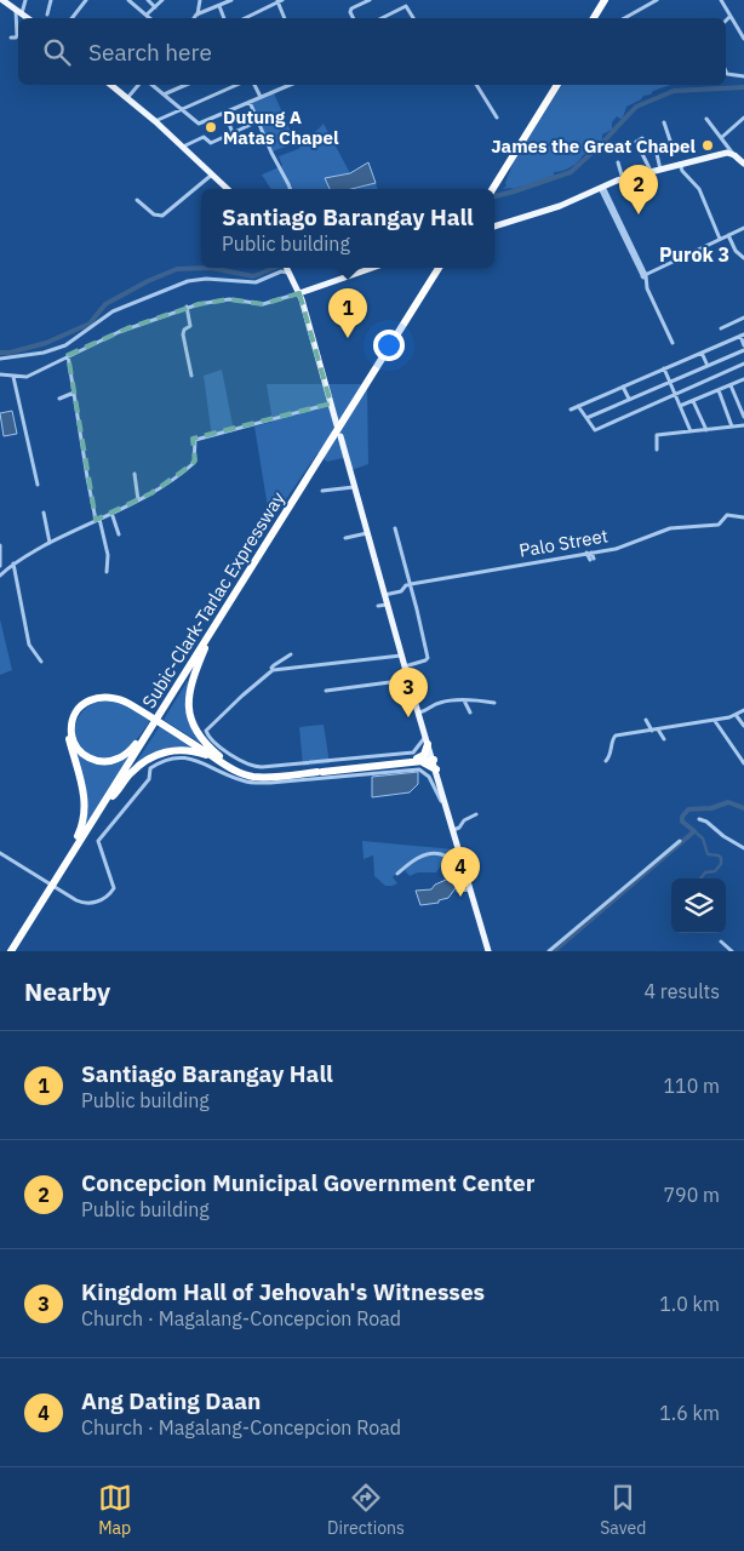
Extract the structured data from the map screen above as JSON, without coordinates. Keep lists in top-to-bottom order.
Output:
{
  "streets": {
    "highway": ["Subic-Clark-Tarlac Expressway"],
    "street": ["Palo Street"]
  },
  "districts": ["Purok 3"],
  "places": ["Dutung A Matas Chapel", "James the Great Chapel"],
  "page": {
    "search": "Search here",
    "pins": [
      "2",
      "1",
      "3",
      "4"
    ],
    "popup": ["Santiago Barangay Hall", "Public building"],
    "heading": ["Nearby", "4 results"],
    "list": [
      {
        "mark": "1",
        "name": "Santiago Barangay Hall",
        "note": "Public building",
        "value": "110 m"
      },
      {
        "mark": "2",
        "name": "Concepcion Municipal Government Center",
        "note": "Public building",
        "value": "790 m"
      },
      {
        "mark": "3",
        "name": "Kingdom Hall of Jehovah's Witnesses",
        "note": "Church · Magalang-Concepcion Road",
        "value": "1.0 km"
      },
      {
        "mark": "4",
        "name": "Ang Dating Daan",
        "note": "Church · Magalang-Concepcion Road",
        "value": "1.6 km"
      }
    ],
    "nav": ["Map", "Directions", "Saved"]
  }
}
